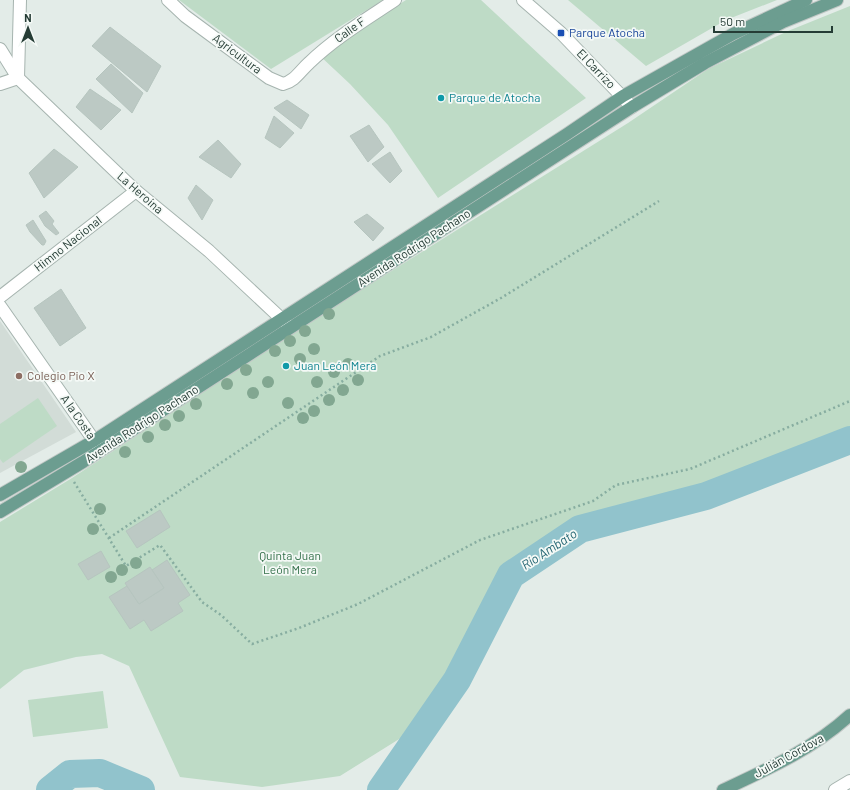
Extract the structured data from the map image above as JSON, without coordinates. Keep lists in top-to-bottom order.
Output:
{
  "streets": {
    "main road": ["Avenida Rodrigo Pachano", "Julián Cordova"],
    "street": [
      "Calle F",
      "Agricultura",
      "El Carrizo",
      "La Heroina",
      "Himno Nacional",
      "A la Costa"
    ]
  },
  "crossings": [
    ["Calle F", "Agricultura"],
    ["El Carrizo", "Avenida Rodrigo Pachano"],
    ["La Heroina", "Himno Nacional"],
    ["La Heroina", "Avenida Rodrigo Pachano"],
    ["Avenida Rodrigo Pachano", "A la Costa"]
  ],
  "water": ["Río Ambato"],
  "parks": ["Quinta Juan León Mera"],
  "places": {
    "transit": ["Parque Atocha"],
    "other": ["Parque de Atocha", "Juan León Mera", "Colegio Pio X"]
  },
  "scale_bar": "50 m",
  "north": "top"
}
